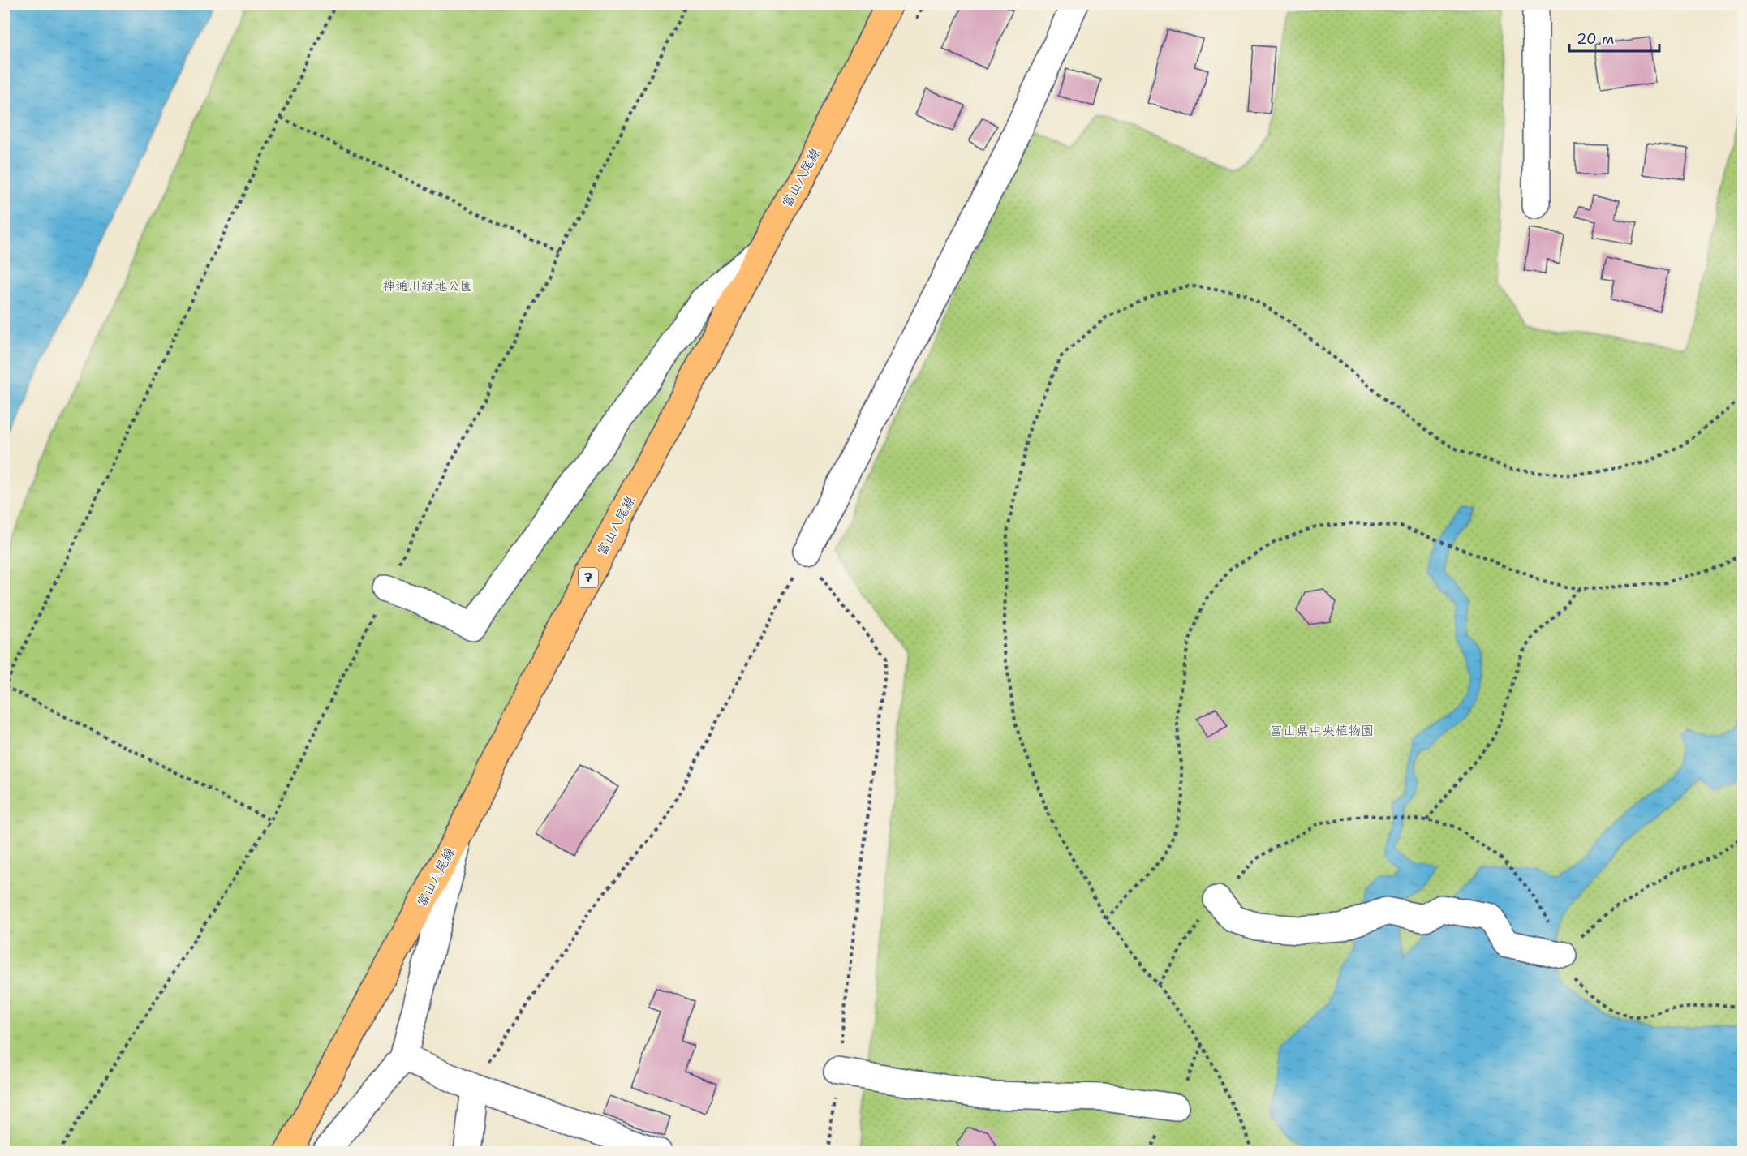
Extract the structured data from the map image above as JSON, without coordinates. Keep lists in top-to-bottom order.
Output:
{
  "streets": {
    "main road": ["富山八尾線", "7"]
  },
  "parks": ["神通川緑地公園", "富山県中央植物園"],
  "scale_bar": "20 m"
}
